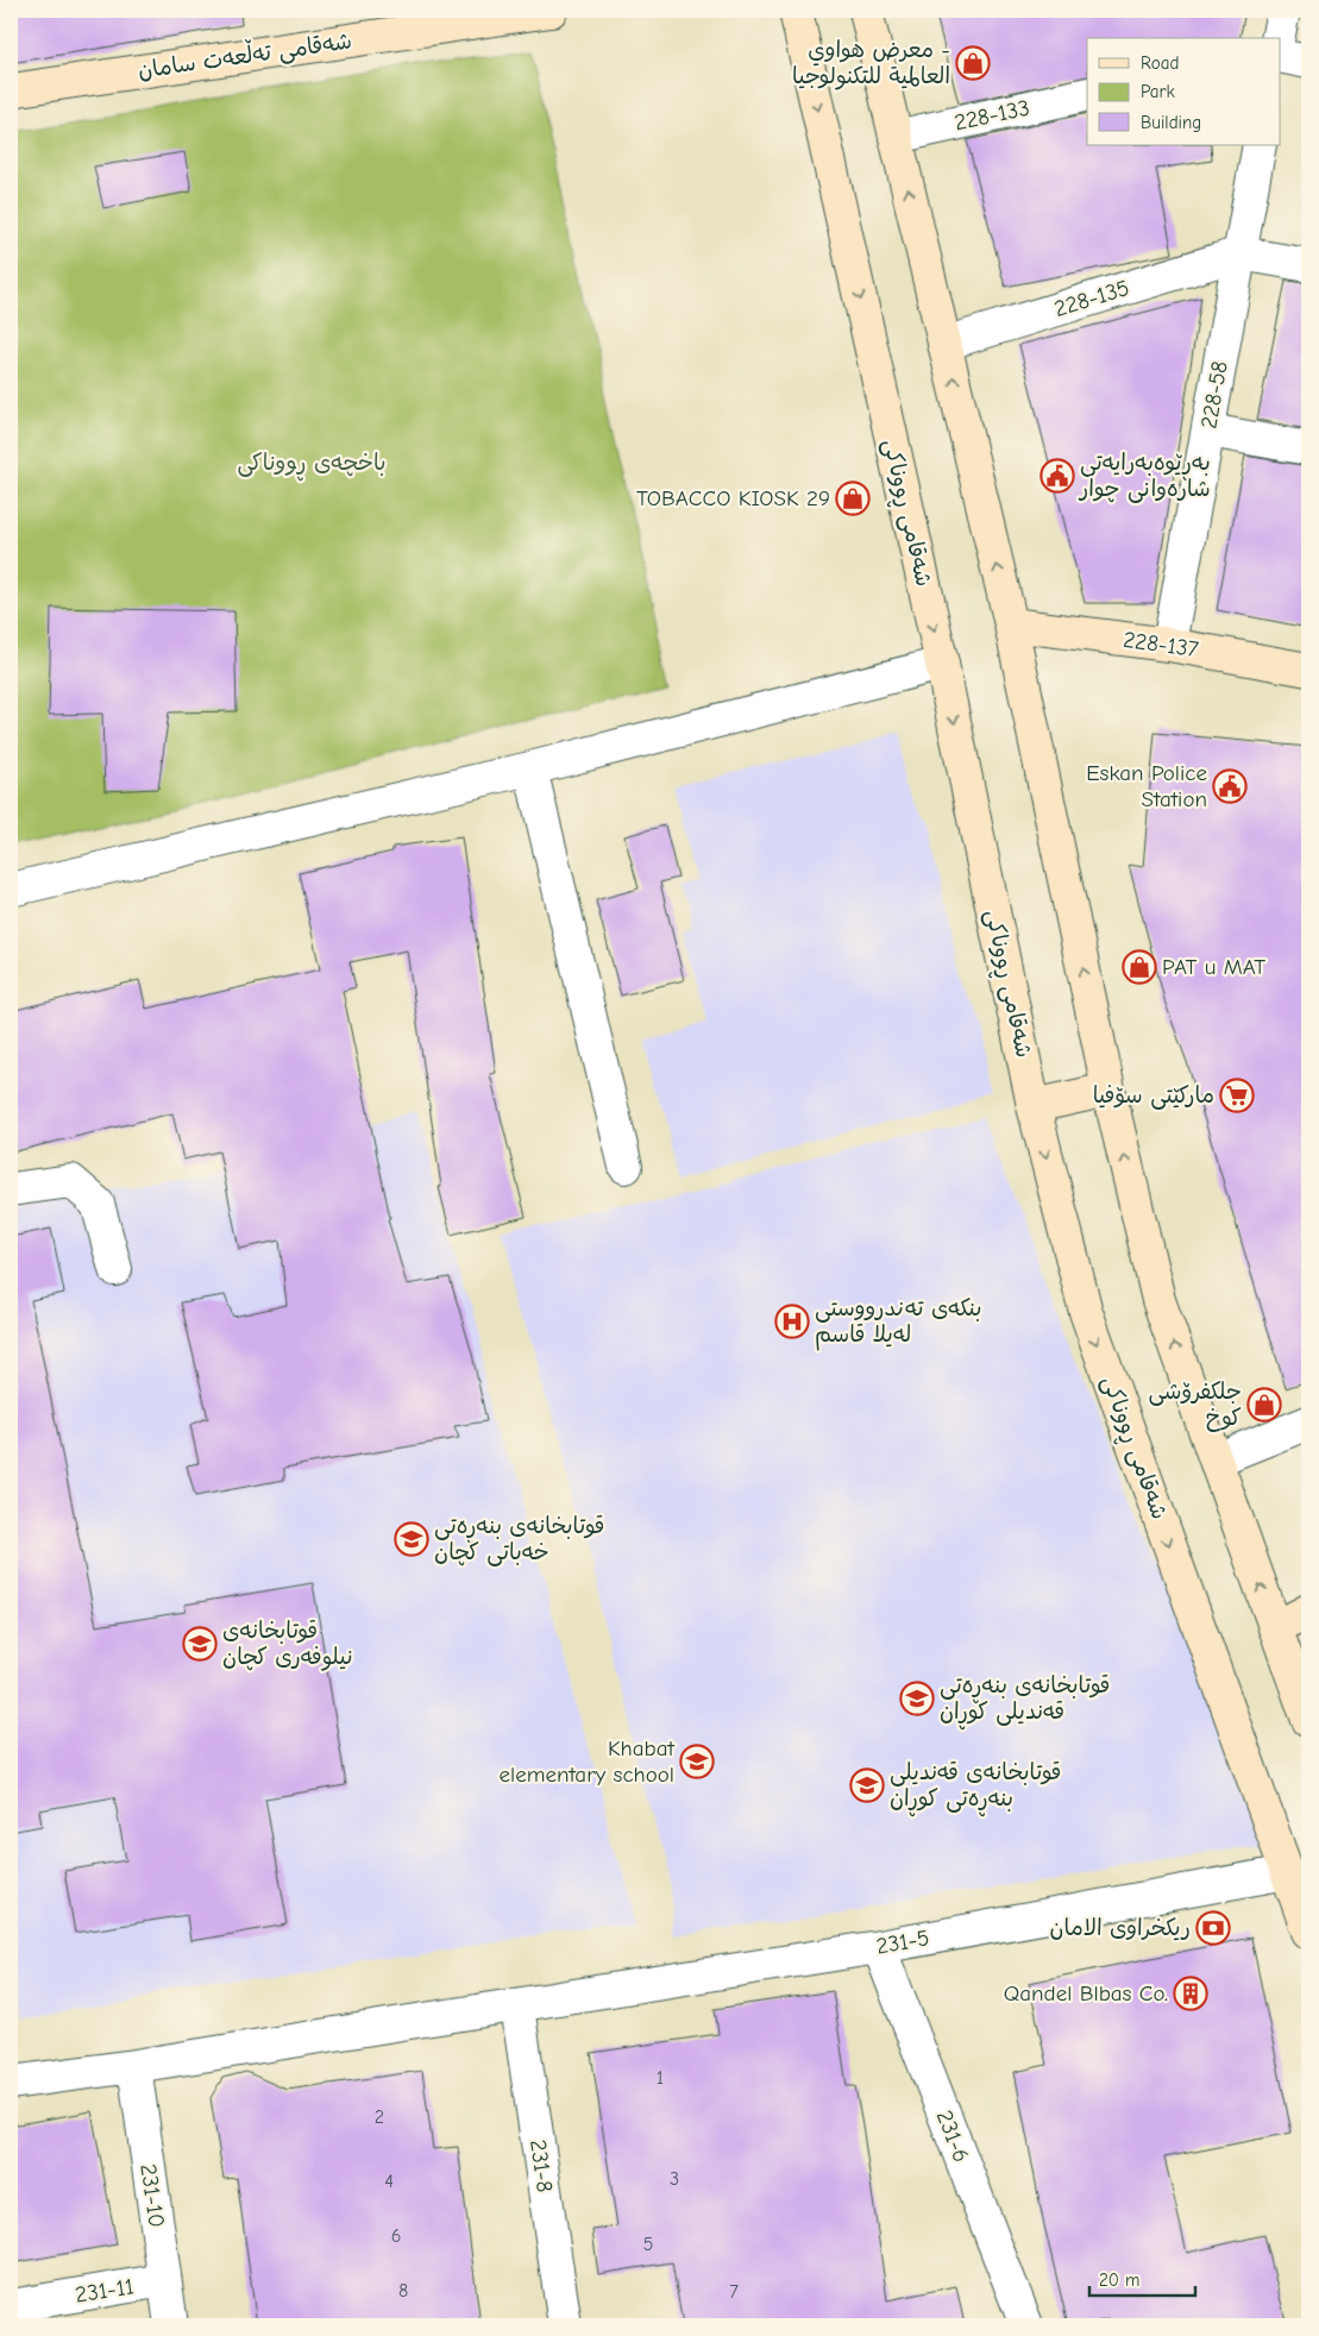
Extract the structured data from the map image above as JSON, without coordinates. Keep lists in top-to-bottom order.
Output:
{
  "streets": {
    "main road": ["شەقامی تەڵعەت سامان", "شەقامی ڕووناکی", "228-137"],
    "street": [
      "228-133",
      "228-135",
      "228-58",
      "231-5",
      "231-6",
      "231-8",
      "231-10",
      "231-11"
    ]
  },
  "crossings": [
    ["228-135", "228-58"],
    ["228-58", "228-137"],
    ["شەقامی ڕووناکی", "231-5"],
    ["231-5", "231-6"],
    ["231-5", "231-8"],
    ["231-5", "231-10"],
    ["231-10", "231-11"]
  ],
  "parks": ["باخچەی ڕووناکی"],
  "places": {
    "shop": [
      "معرض هواوي - العالمية للتكنولوجيا",
      "TOBACCO KIOSK 29",
      "PAT u MAT",
      "جلکفرۆشی کوخ"
    ],
    "public building": ["بەڕێوەبەرایەتی شارەوانی چوار", "Eskan Police Station"],
    "supermarket": ["مارکێتی سۆفیا"],
    "hospital": ["بنکەی تەندرووستی لەیلا قاسم"],
    "school or university": [
      "قوتابخانەی بنەڕەتی خەباتی کچان",
      "قوتابخانەی نیلوفەری کچان",
      "قوتابخانەی بنەڕەتی قەندیلی کوڕان",
      "Khabat elementary school",
      "قوتابخانەی قەندیلی بنەڕەتی کوڕان"
    ],
    "bank": ["ريكخراوى الامان"],
    "building": ["Qandel Blbas Co."]
  },
  "house_numbers": [
    "1",
    "2",
    "3",
    "4",
    "6",
    "5",
    "8",
    "7"
  ],
  "legend": ["Road", "Park", "Building"],
  "scale_bar": "20 m"
}
